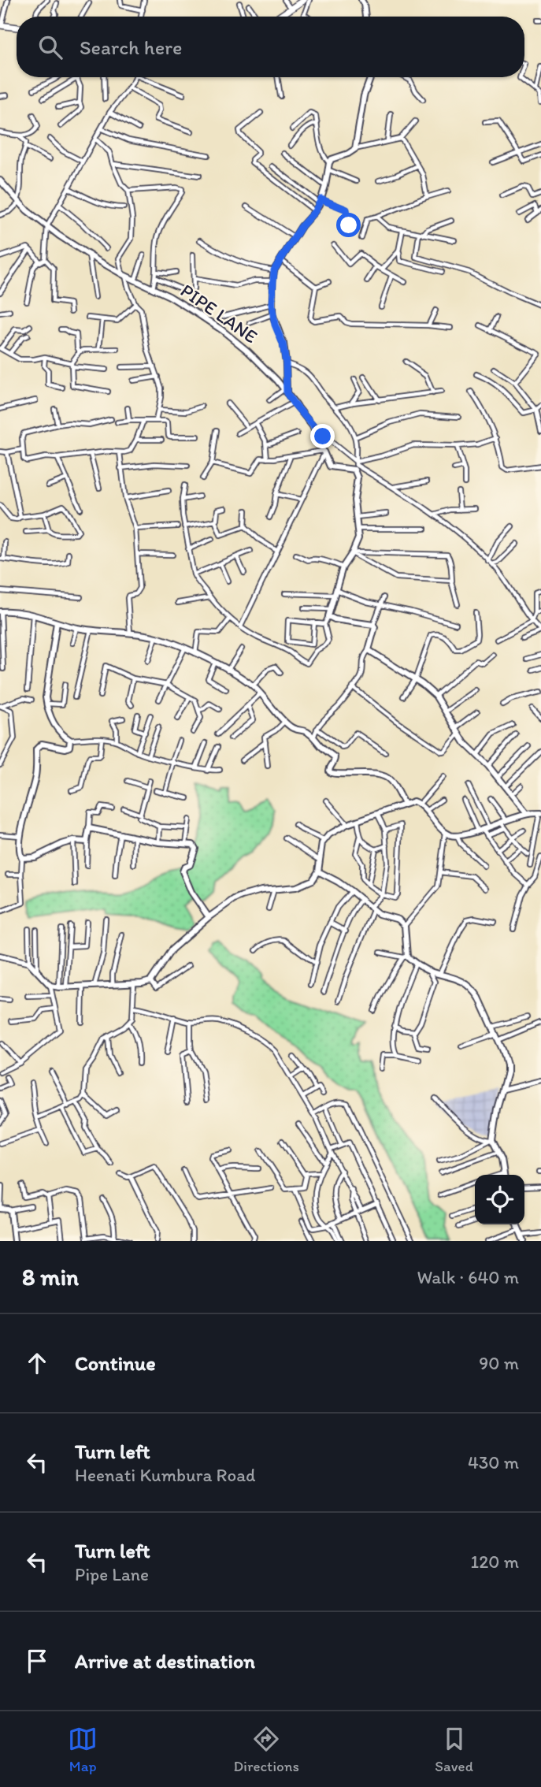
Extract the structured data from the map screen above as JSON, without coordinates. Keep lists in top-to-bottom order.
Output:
{
  "streets": {
    "street": ["PIPE LANE"]
  },
  "page": {
    "search": "Search here",
    "heading": ["8 min", "Walk · 640 m"],
    "list": [
      ["Continue", "90 m"],
      ["Turn left", "Heenati Kumbura Road", "430 m"],
      ["Turn left", "Pipe Lane", "120 m"],
      "Arrive at destination"
    ],
    "nav": ["Map", "Directions", "Saved"]
  }
}
